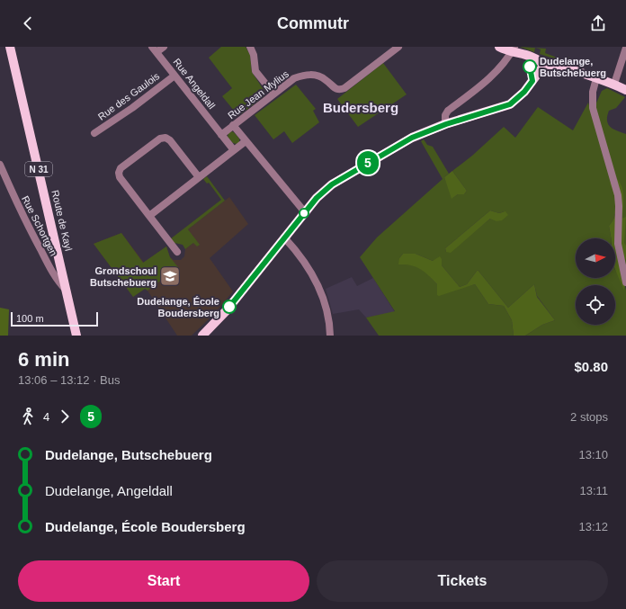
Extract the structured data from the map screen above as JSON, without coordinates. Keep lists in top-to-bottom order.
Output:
{
  "streets": {
    "main road": ["N 31", "Route de Kayl"],
    "street": [
      "Rue Angeldall",
      "Rue Jean Mylius",
      "Rue des Gaulois",
      "Rue Schortgen"
    ]
  },
  "crossings": [
    ["Rue Angeldall", "Rue Jean Mylius"],
    ["Rue Angeldall", "Rue des Gaulois"],
    ["Route de Kayl", "Rue Schortgen"]
  ],
  "districts": ["Budersberg"],
  "places": {
    "other": ["Dudelange, Butschebuerg", "Dudelange, École Boudersberg"],
    "school or university": ["Grondschoul Butschebuerg"]
  },
  "lines": ["bus line 5"],
  "scale_bar": "100 m",
  "north": "right",
  "page": {
    "header": "Commutr",
    "on_map": "5",
    "scale": "100 m",
    "heading": ["6 min", "13:06 – 13:12 · Bus", "$0.80"],
    "legs": ["4", "5", "2 stops"],
    "list": [
      {
        "name": "Dudelange, Butschebuerg",
        "value": "13:10"
      },
      {
        "name": "Dudelange, Angeldall",
        "value": "13:11"
      },
      {
        "name": "Dudelange, École Boudersberg",
        "value": "13:12"
      }
    ],
    "buttons": ["Start", "Tickets"]
  }
}
